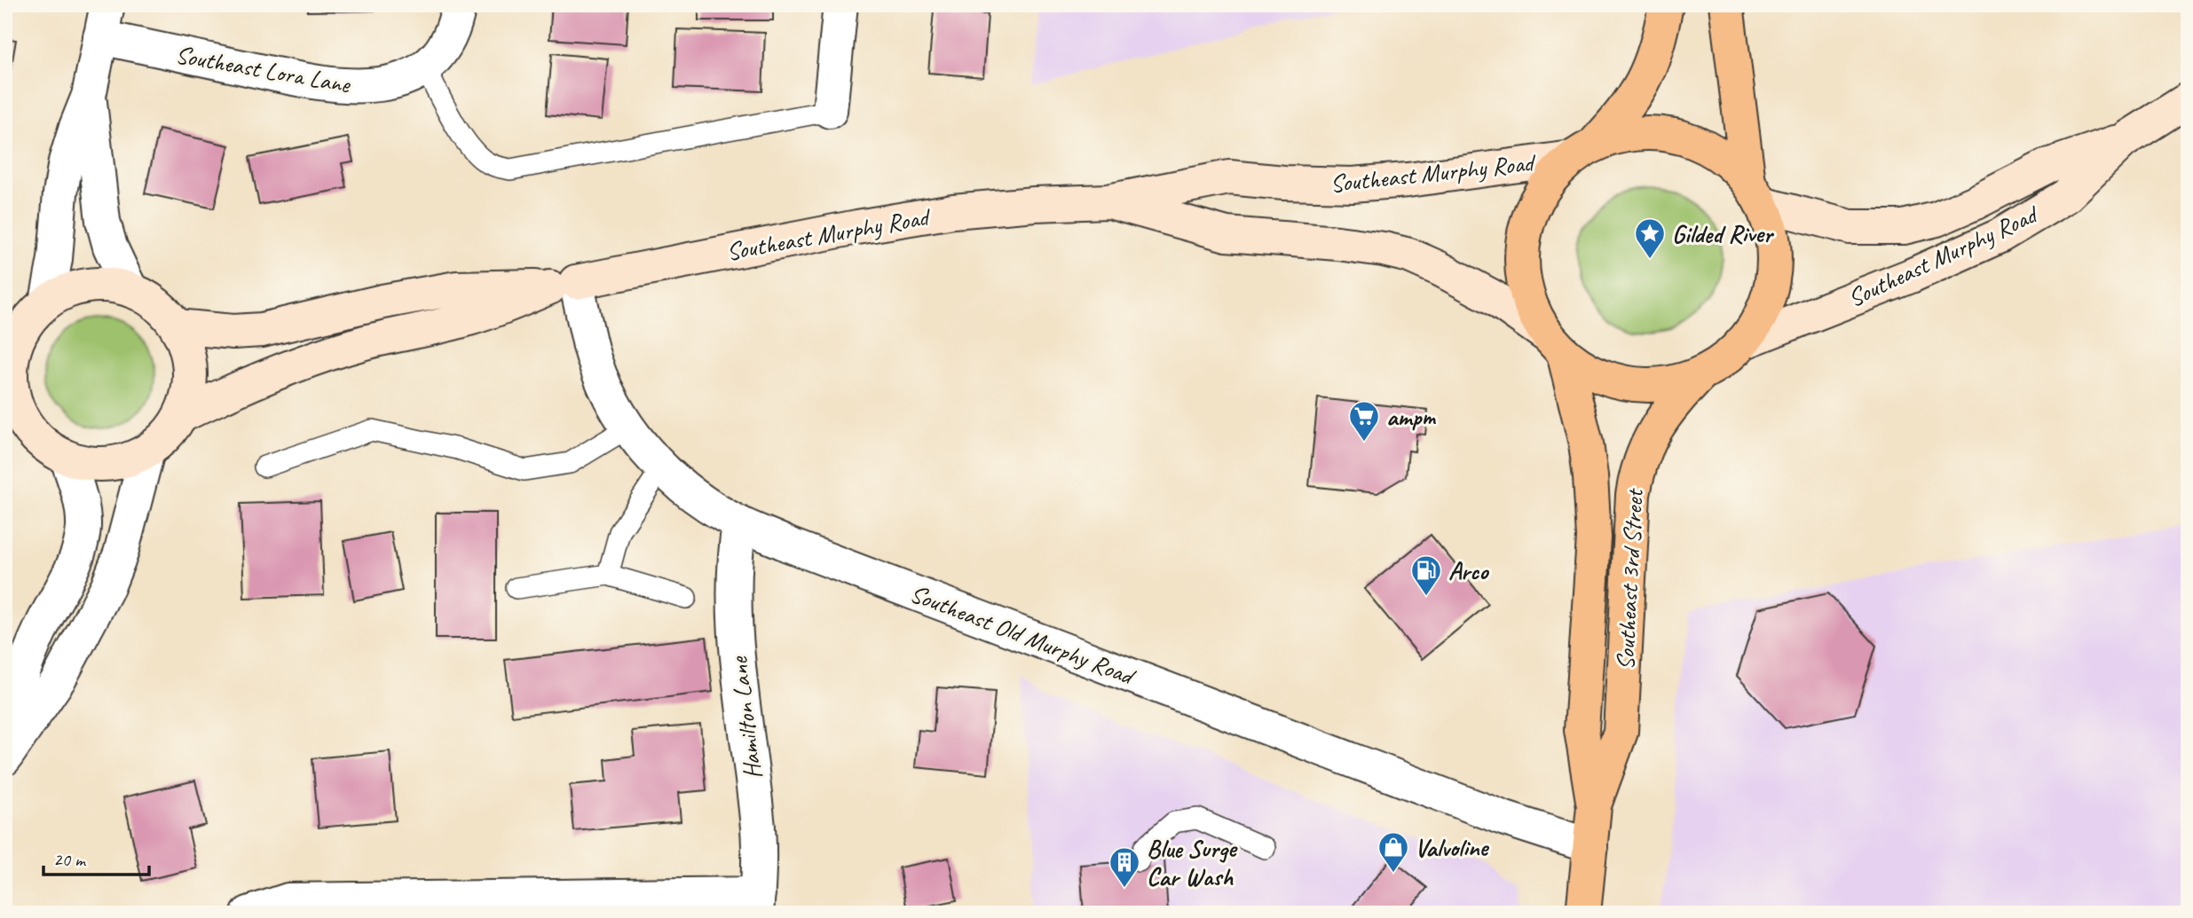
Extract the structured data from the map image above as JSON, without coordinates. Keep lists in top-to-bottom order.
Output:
{
  "streets": {
    "main road": ["Southeast Murphy Road", "Southeast 3rd Street"],
    "street": ["Southeast Lora Lane", "Southeast Old Murphy Road", "Hamilton Lane"]
  },
  "crossings": [
    ["Southeast Murphy Road", "Southeast 3rd Street"],
    ["Southeast Murphy Road", "Southeast Old Murphy Road"],
    ["Southeast 3rd Street", "Southeast Old Murphy Road"],
    ["Southeast Old Murphy Road", "Hamilton Lane"]
  ],
  "places": {
    "place": ["Gilded River"],
    "supermarket": ["ampm"],
    "fuel station": ["Arco"],
    "shop": ["Valvoline"],
    "building": ["Blue Surge Car Wash"]
  },
  "scale_bar": "20 m"
}
